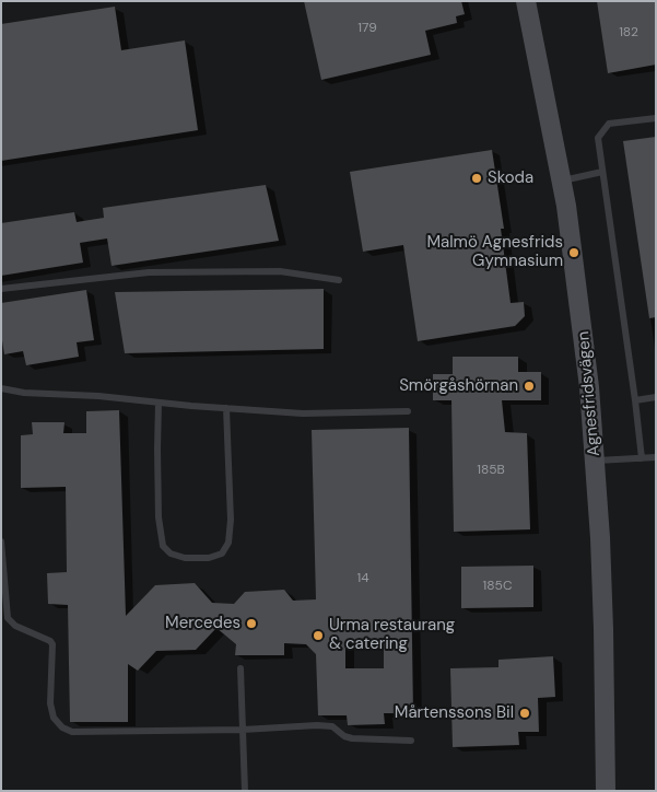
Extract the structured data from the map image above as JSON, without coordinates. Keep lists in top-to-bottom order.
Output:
{
  "streets": {
    "main road": ["Agnesfridsvägen"]
  },
  "places": [
    "Skoda",
    "Malmö Agnesfrids Gymnasium",
    "Smörgåshörnan",
    "Mercedes",
    "Urma restaurang & catering",
    "Mårtenssons Bil"
  ],
  "house_numbers": [
    "179",
    "182",
    "185B",
    "14",
    "185C"
  ]
}
